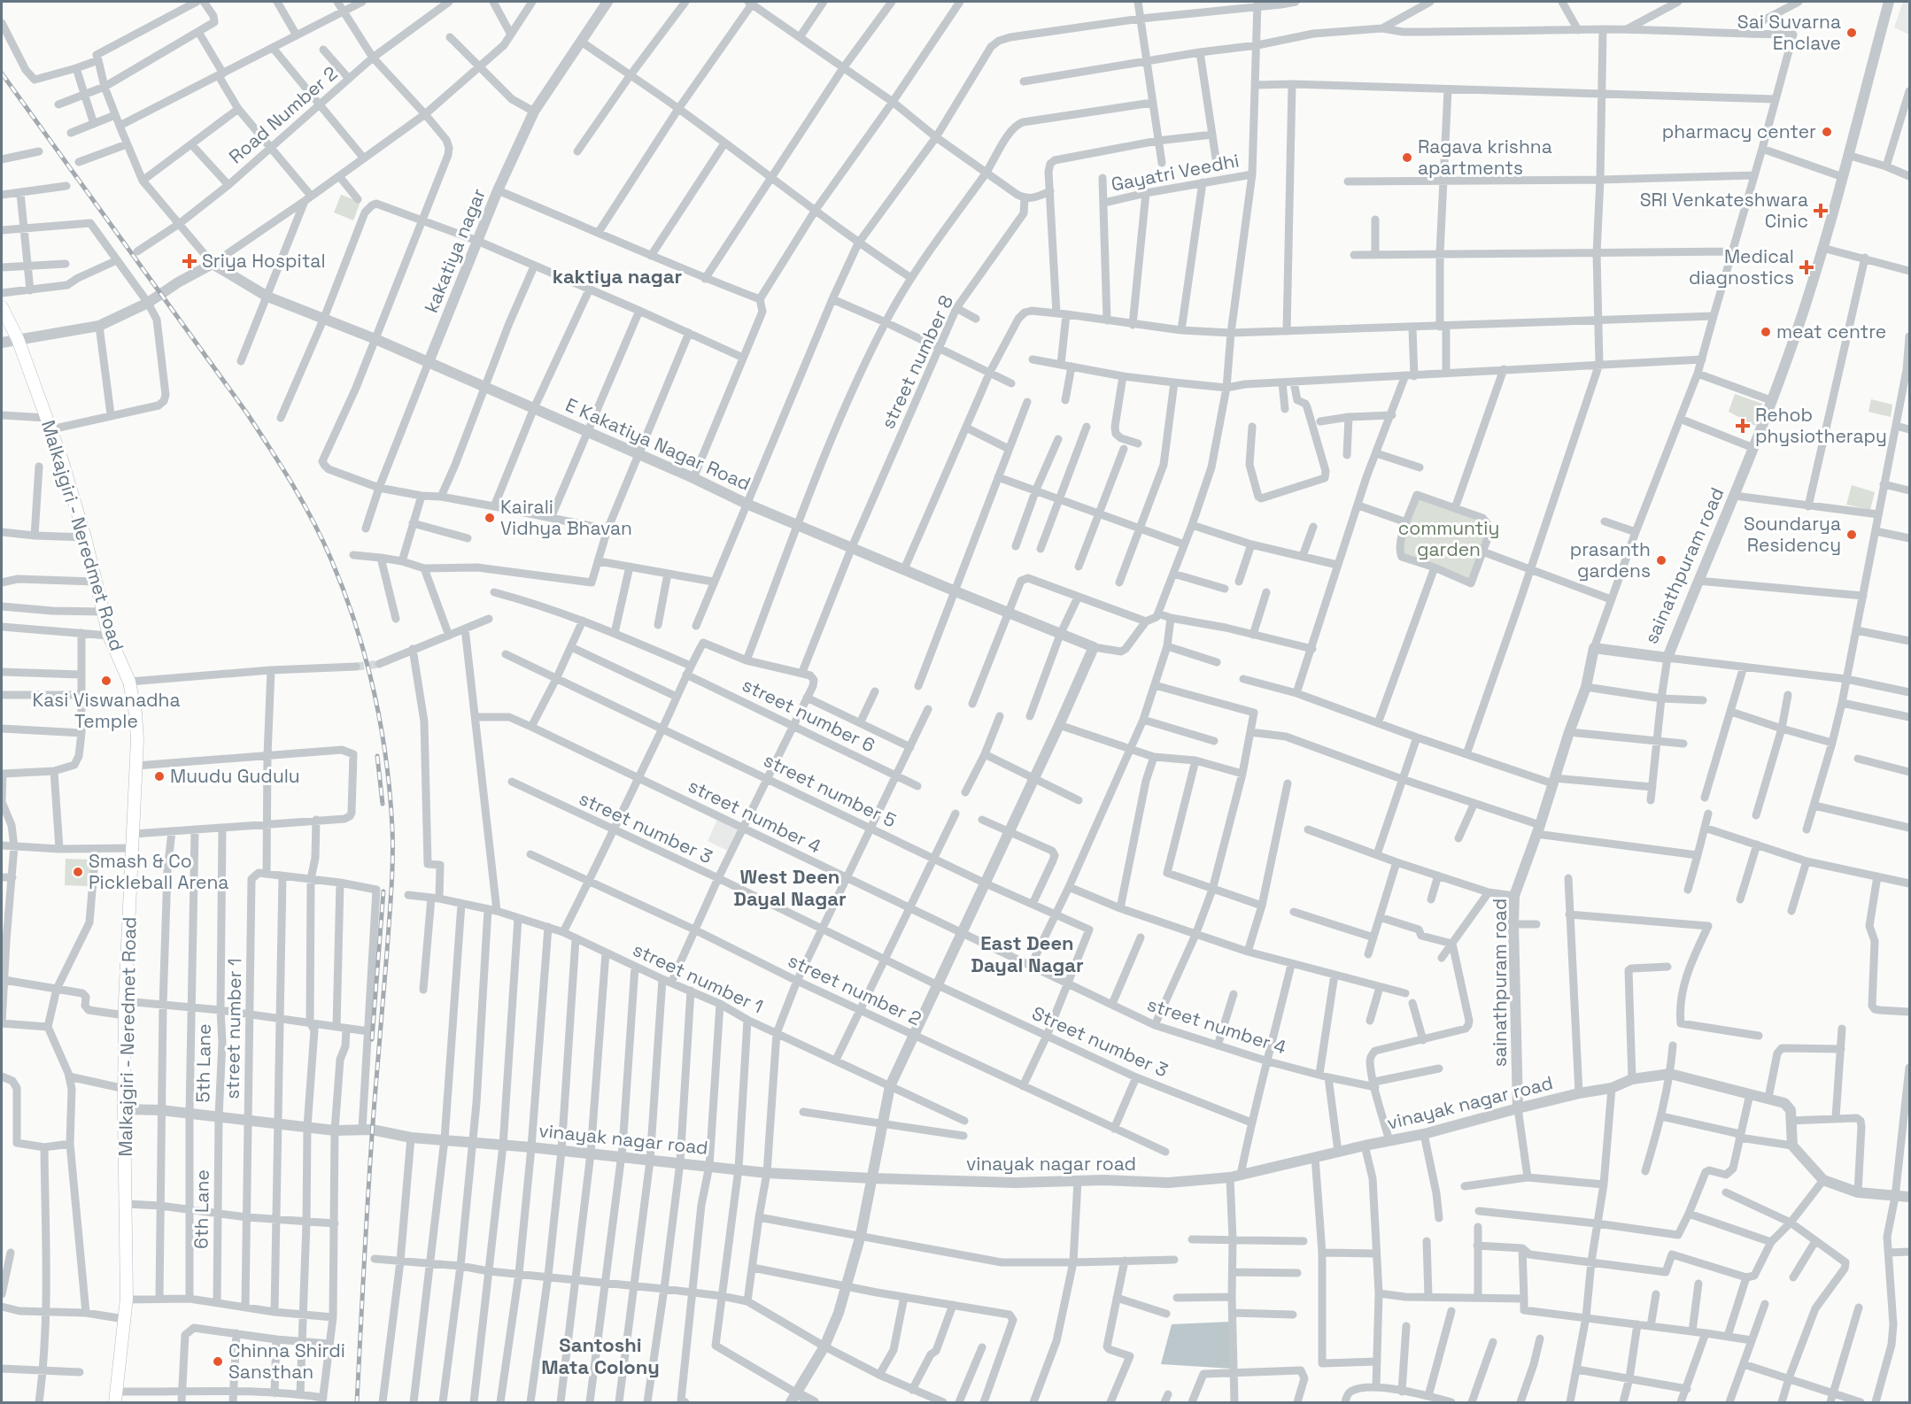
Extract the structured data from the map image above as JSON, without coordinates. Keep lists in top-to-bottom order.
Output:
{
  "streets": {
    "main road": ["Malkajgiri - Neredmet Road"],
    "street": [
      "Road Number 2",
      "Gayatri Veedhi",
      "kakatiya nagar",
      "street number 8",
      "E Kakatiya Nagar Road",
      "sainathpuram road",
      "street number 6",
      "street number 5",
      "street number 4",
      "street number 3",
      "street number 1",
      "street number 2",
      "Street number 3",
      "5th Lane",
      "vinayak nagar road",
      "6th Lane"
    ]
  },
  "crossings": [
    ["kakatiya nagar", "E Kakatiya Nagar Road"],
    ["street number 8", "E Kakatiya Nagar Road"],
    ["Malkajgiri - Neredmet Road", "vinayak nagar road"],
    ["sainathpuram road", "vinayak nagar road"],
    ["street number 5", "street number 4"],
    ["street number 3", "Street number 3"],
    ["street number 1", "vinayak nagar road"],
    ["5th Lane", "vinayak nagar road"],
    ["5th Lane", "6th Lane"],
    ["vinayak nagar road", "6th Lane"]
  ],
  "districts": [
    "kaktiya nagar",
    "West Deen Dayal Nagar",
    "East Deen Dayal Nagar",
    "Santoshi Mata Colony"
  ],
  "parks": ["communtiy garden"],
  "places": {
    "other": [
      "Sai Suvarna Enclave",
      "pharmacy center",
      "Ragava krishna apartments",
      "meat centre",
      "Kairali Vidhya Bhavan",
      "Soundarya Residency",
      "prasanth gardens",
      "Kasi Viswanadha Temple",
      "Muudu Gudulu",
      "Smash & Co Pickleball Arena",
      "Chinna Shirdi Sansthan"
    ],
    "health": [
      "SRI Venkateshwara Cinic",
      "Sriya Hospital",
      "Medical diagnostics",
      "Rehob physiotherapy"
    ]
  }
}
